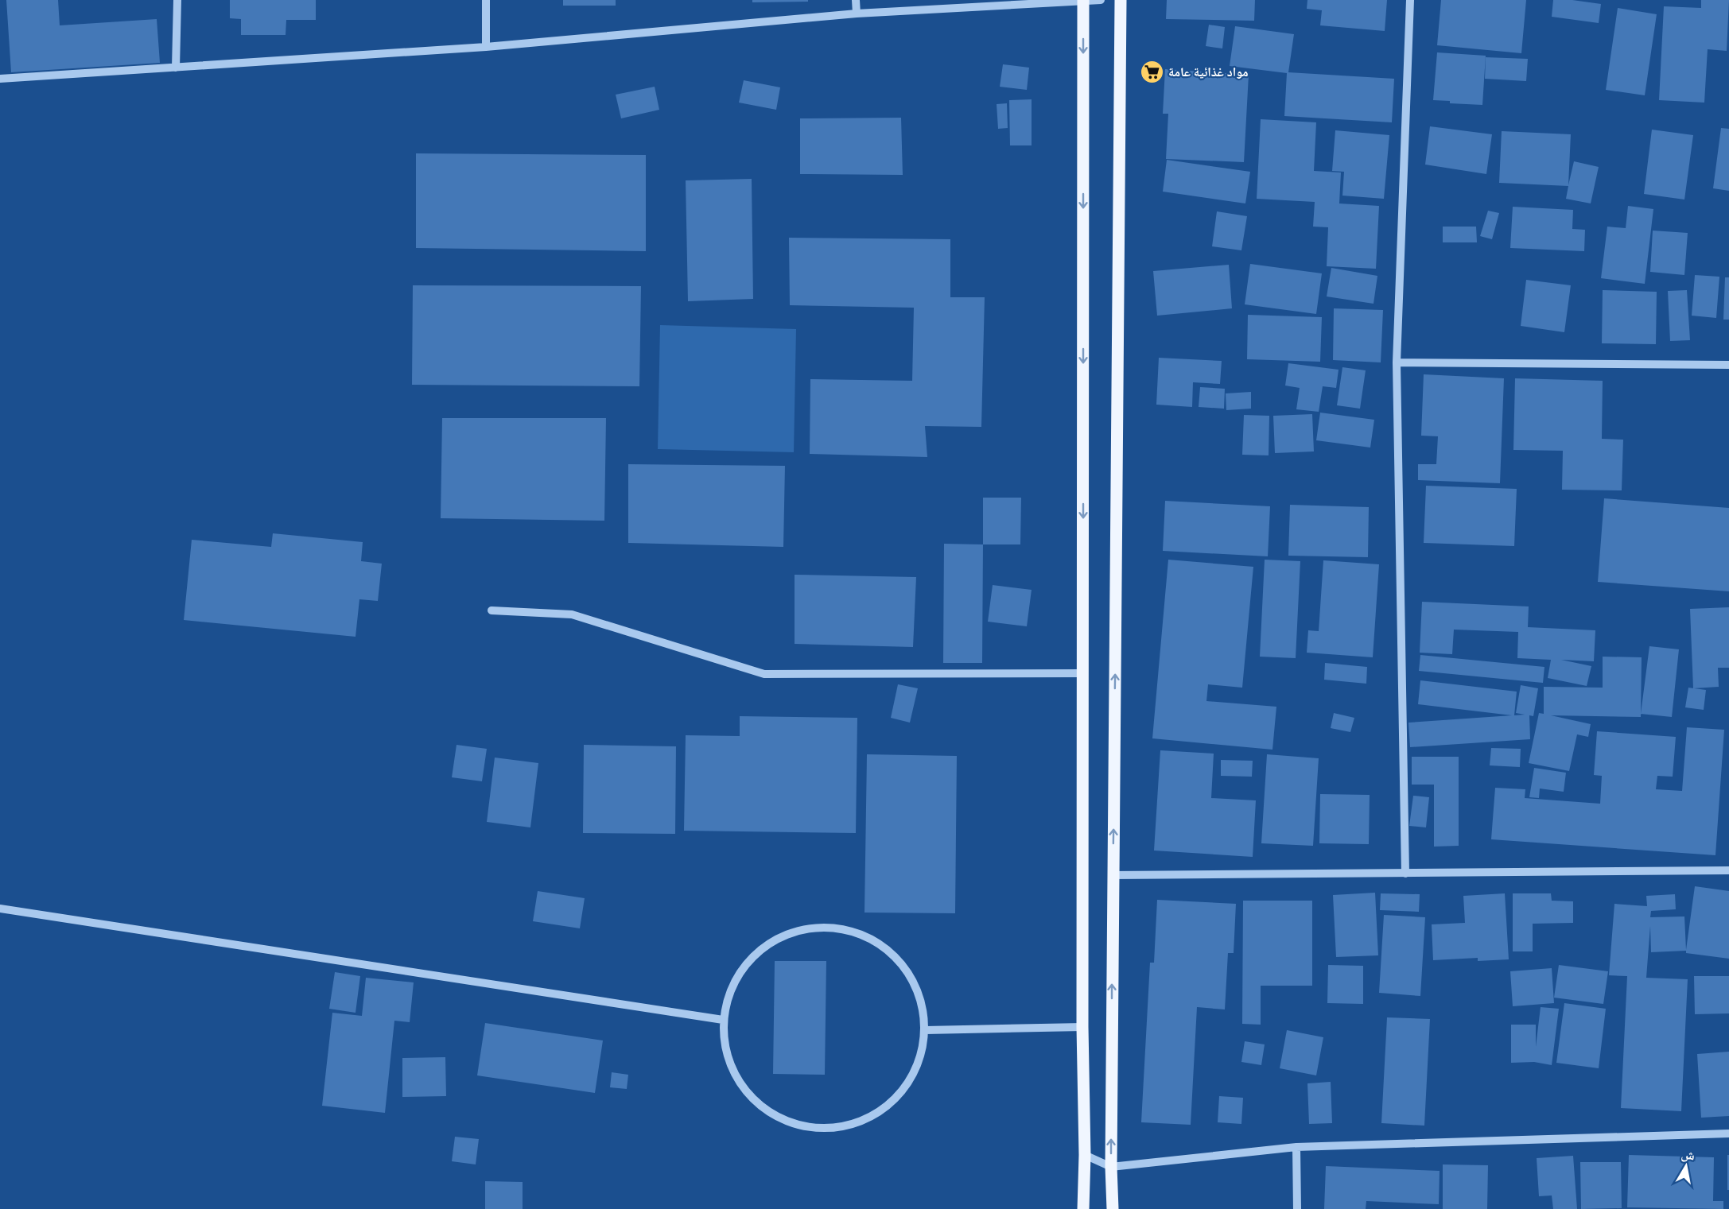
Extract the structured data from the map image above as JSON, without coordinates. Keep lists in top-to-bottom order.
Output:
{
  "places": {
    "supermarket": ["مواد غذائية عامة"]
  },
  "north": "top"
}
